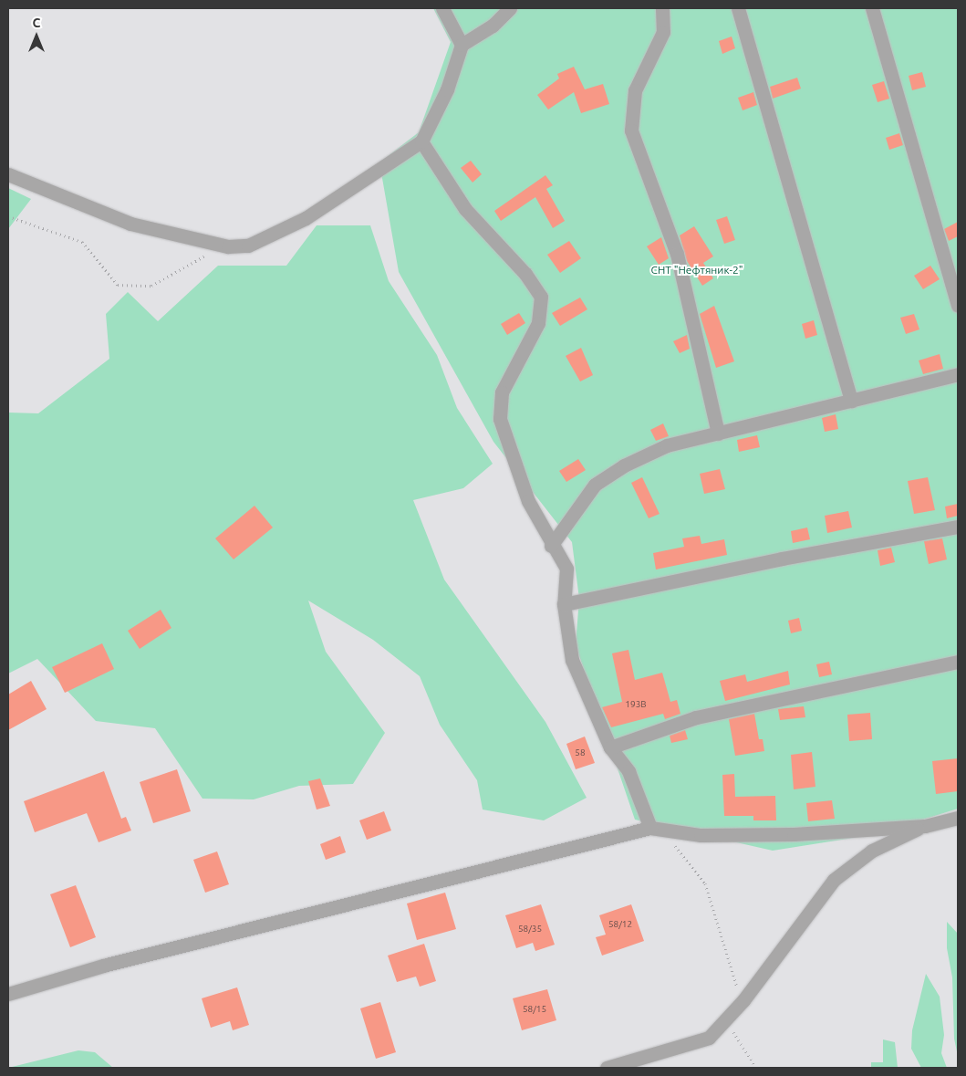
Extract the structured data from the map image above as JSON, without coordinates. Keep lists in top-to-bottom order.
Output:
{
  "parks": ["СНТ \"Нефтяник-2\""],
  "house_numbers": [
    "193В",
    "58",
    "58/12",
    "58/35",
    "58/15"
  ],
  "north": "top"
}
